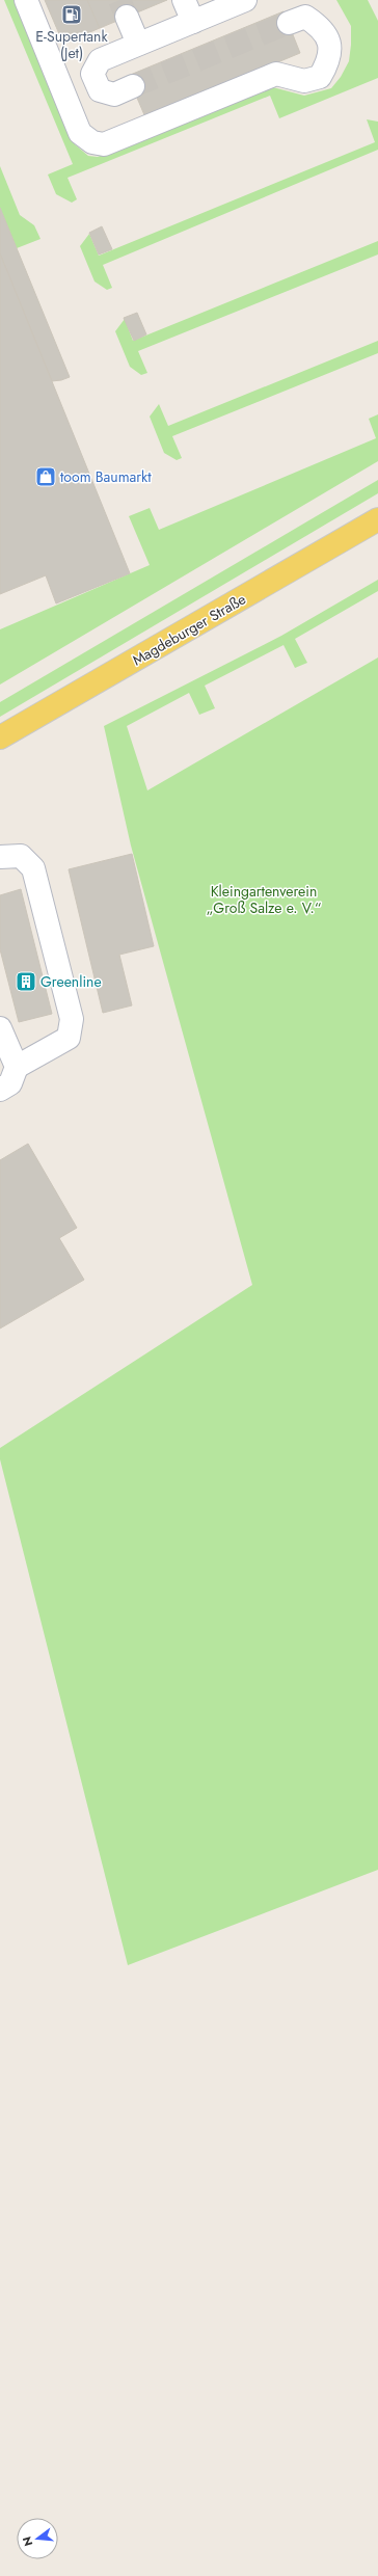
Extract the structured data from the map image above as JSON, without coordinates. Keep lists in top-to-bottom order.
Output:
{
  "streets": {
    "main road": ["Magdeburger Straße"]
  },
  "parks": ["Kleingartenverein „Groß Salze e. V.“"],
  "places": {
    "fuel station": ["E-Supertank (Jet)"],
    "shop": ["toom Baumarkt"],
    "building": ["Greenline"]
  },
  "north": "left"
}
